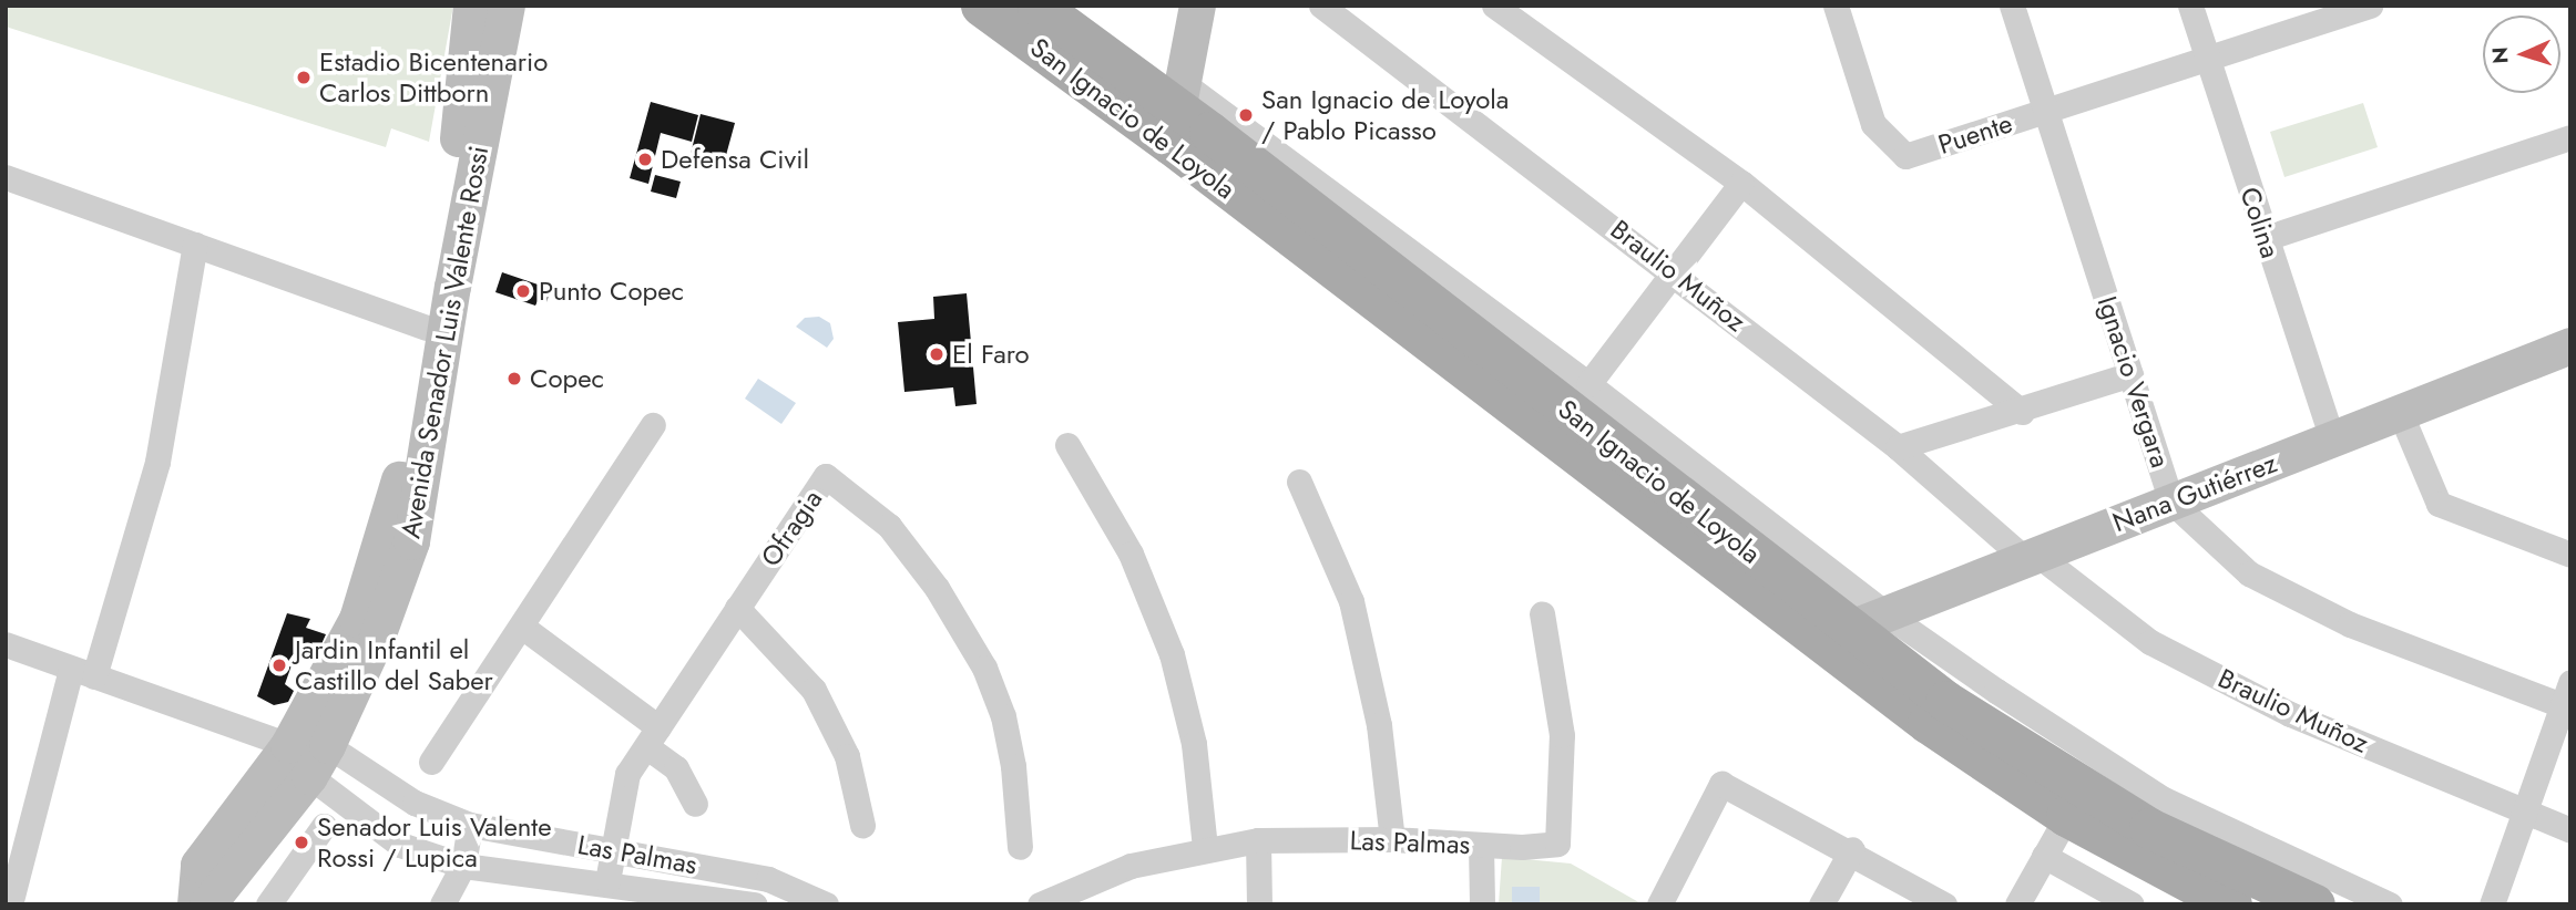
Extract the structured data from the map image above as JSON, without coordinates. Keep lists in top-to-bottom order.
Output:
{
  "streets": {
    "main road": ["San Ignacio de Loyola", "Avenida Senador Luis Valente Rossi", "Nana Gutiérrez"],
    "street": [
      "Puente",
      "Colina",
      "Braulio Muñoz",
      "Ignacio Vergara",
      "Ofragia",
      "Las Palmas"
    ]
  },
  "crossings": [
    ["San Ignacio de Loyola", "Nana Gutiérrez"],
    ["Puente", "Colina"],
    ["Puente", "Ignacio Vergara"],
    ["Colina", "Nana Gutiérrez"],
    ["Braulio Muñoz", "Nana Gutiérrez"],
    ["Avenida Senador Luis Valente Rossi", "Las Palmas"],
    ["Ignacio Vergara", "Nana Gutiérrez"],
    ["Ofragia", "Las Palmas"]
  ],
  "places": [
    "Estadio Bicentenario Carlos Dittborn",
    "San Ignacio de Loyola / Pablo Picasso",
    "Defensa Civil",
    "Punto Copec",
    "El Faro",
    "Copec",
    "Jardin Infantil el Castillo del Saber",
    "Senador Luis Valente Rossi / Lupica"
  ],
  "north": "left"
}
